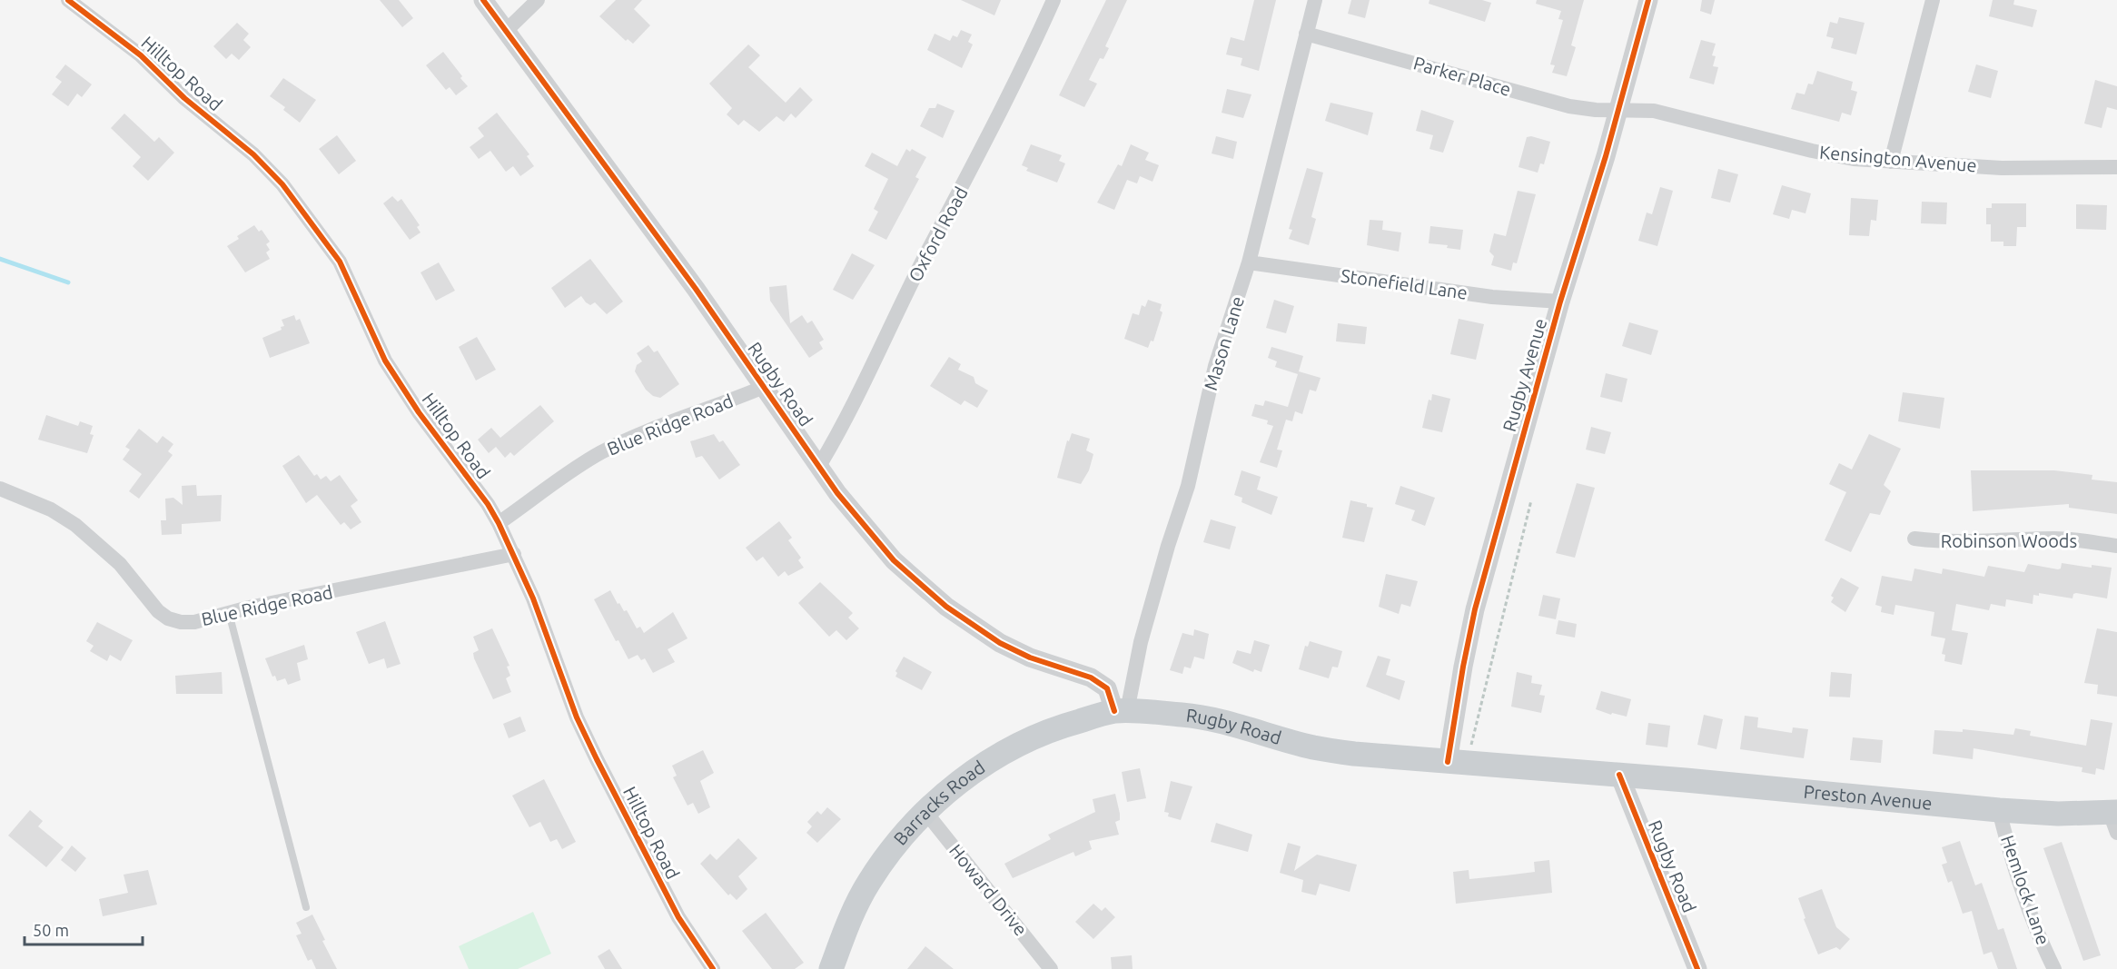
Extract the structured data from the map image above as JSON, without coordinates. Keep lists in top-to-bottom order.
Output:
{
  "streets": {
    "main road": ["Rugby Road", "Preston Avenue", "Barracks Road"],
    "street": [
      "Hilltop Road",
      "Parker Place",
      "Kensington Avenue",
      "Oxford Road",
      "Stonefield Lane",
      "Mason Lane",
      "Rugby Avenue",
      "Blue Ridge Road",
      "Robinson Woods",
      "Howard Drive",
      "Hemlock Lane"
    ]
  },
  "crossings": [
    ["Hilltop Road", "Blue Ridge Road"],
    ["Parker Place", "Kensington Avenue"],
    ["Parker Place", "Mason Lane"],
    ["Parker Place", "Rugby Avenue"],
    ["Kensington Avenue", "Rugby Avenue"],
    ["Oxford Road", "Rugby Road"],
    ["Stonefield Lane", "Mason Lane"],
    ["Stonefield Lane", "Rugby Avenue"],
    ["Mason Lane", "Rugby Road"],
    ["Mason Lane", "Barracks Road"],
    ["Rugby Avenue", "Rugby Road"],
    ["Rugby Road", "Blue Ridge Road"],
    ["Rugby Road", "Preston Avenue"],
    ["Rugby Road", "Barracks Road"],
    ["Preston Avenue", "Hemlock Lane"],
    ["Barracks Road", "Howard Drive"]
  ],
  "scale_bar": "50 m"
}
